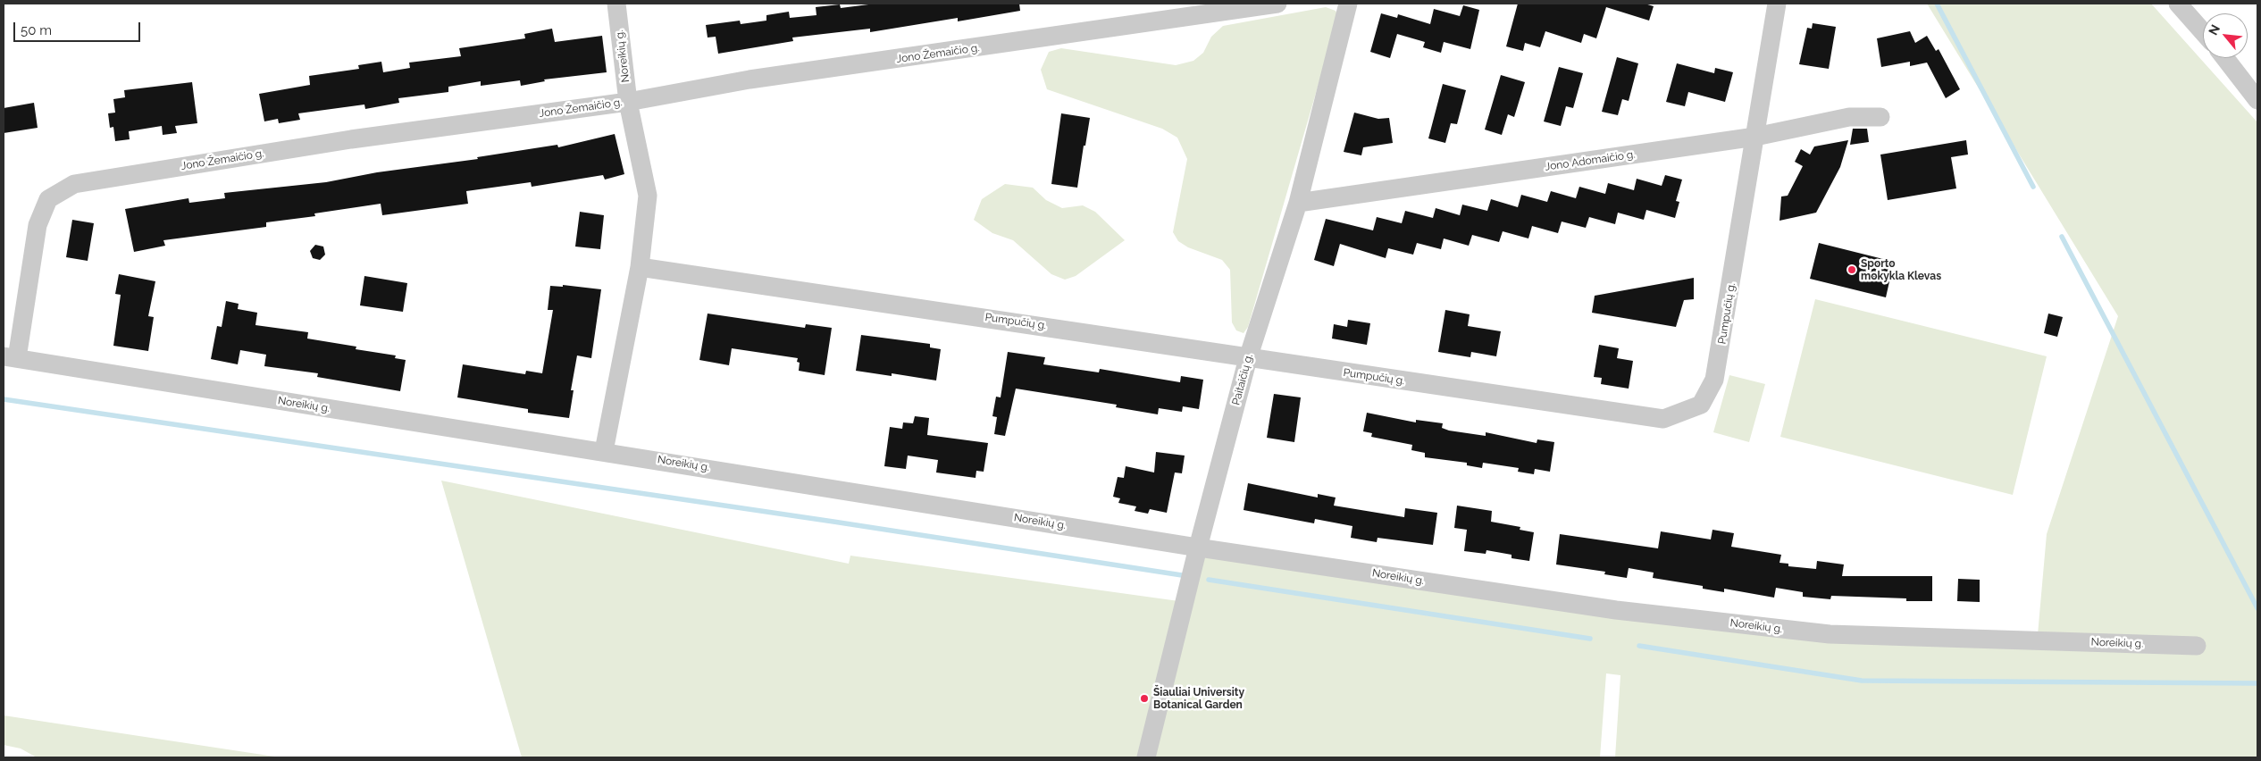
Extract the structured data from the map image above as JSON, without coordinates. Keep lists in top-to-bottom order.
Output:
{
  "streets": {
    "street": [
      "Jono Žemaičio g.",
      "Noreikių g.",
      "Jono Adomaičio g.",
      "Pumpučių g.",
      "Paitaičių g."
    ]
  },
  "crossings": [
    ["Jono Žemaičio g.", "Noreikių g."],
    ["Noreikių g.", "Pumpučių g."],
    ["Noreikių g.", "Paitaičių g."],
    ["Jono Adomaičio g.", "Pumpučių g."],
    ["Jono Adomaičio g.", "Paitaičių g."],
    ["Pumpučių g.", "Paitaičių g."]
  ],
  "places": ["Sporto mokykla Klevas", "Šiauliai University Botanical Garden"],
  "scale_bar": "50 m",
  "north": "top left"
}
